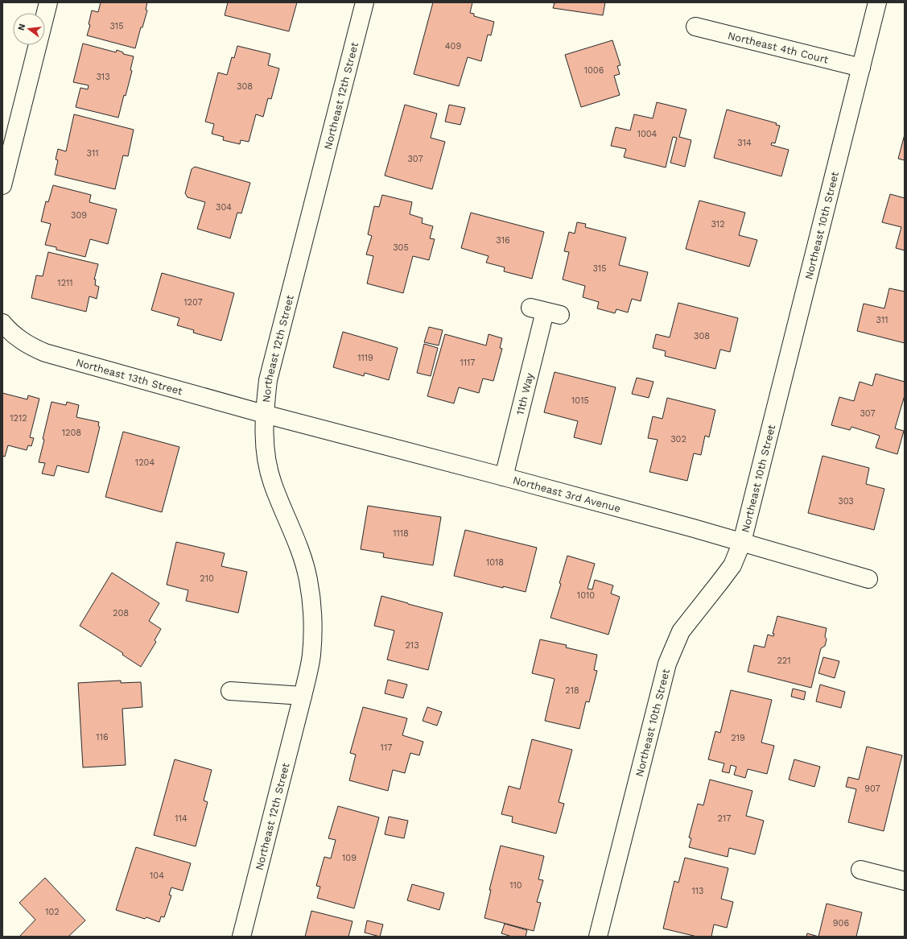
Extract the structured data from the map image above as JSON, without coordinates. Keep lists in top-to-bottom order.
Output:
{
  "streets": {
    "street": [
      "Northeast 4th Court",
      "Northeast 12th Street",
      "Northeast 10th Street",
      "Northeast 13th Street",
      "11th Way",
      "Northeast 3rd Avenue"
    ]
  },
  "crossings": [
    ["Northeast 4th Court", "Northeast 10th Street"],
    ["Northeast 12th Street", "Northeast 13th Street"],
    ["Northeast 12th Street", "Northeast 3rd Avenue"],
    ["Northeast 10th Street", "Northeast 3rd Avenue"],
    ["Northeast 13th Street", "Northeast 3rd Avenue"],
    ["11th Way", "Northeast 3rd Avenue"]
  ],
  "house_numbers": [
    "315",
    "409",
    "1006",
    "313",
    "308",
    "1004",
    "314",
    "311",
    "307",
    "304",
    "309",
    "312",
    "316",
    "305",
    "315",
    "1211",
    "1207",
    "311",
    "308",
    "1119",
    "1117",
    "1015",
    "307",
    "1212",
    "1208",
    "302",
    "1204",
    "303",
    "1118",
    "1018",
    "210",
    "1010",
    "208",
    "213",
    "221",
    "218",
    "116",
    "219",
    "117",
    "907",
    "114",
    "217",
    "109",
    "104",
    "110",
    "113",
    "102",
    "906"
  ],
  "north": "left"
}
